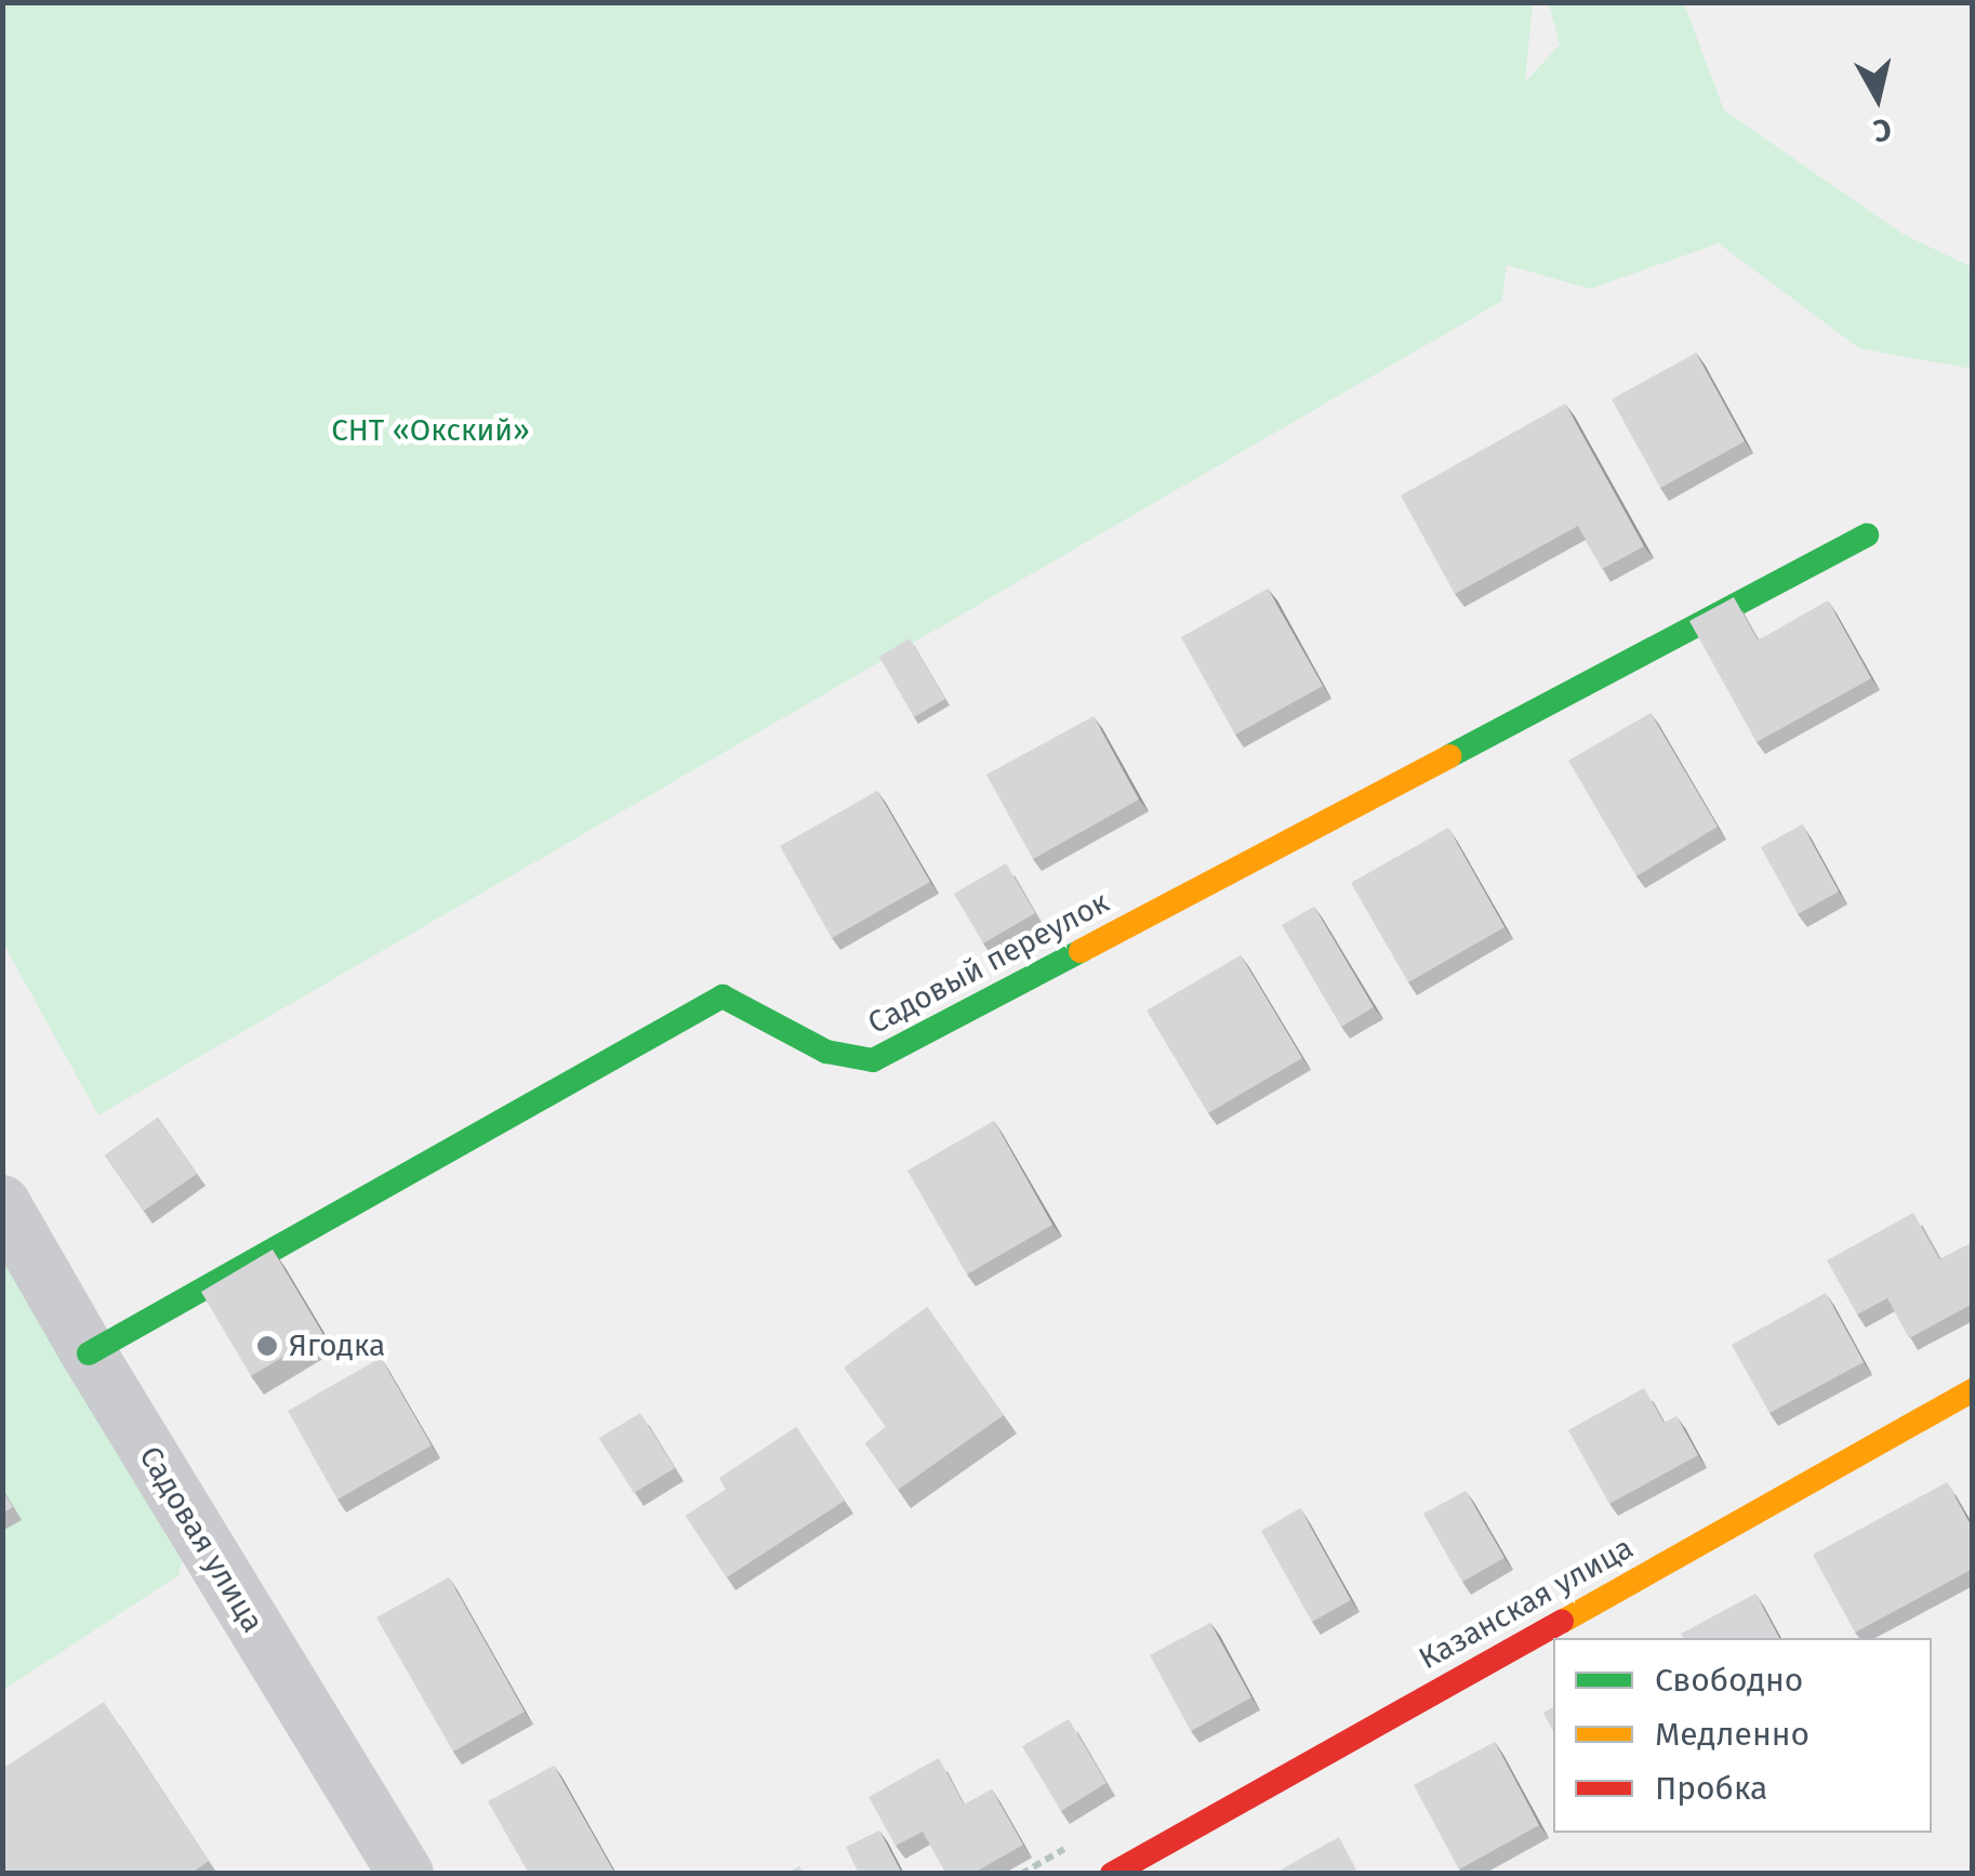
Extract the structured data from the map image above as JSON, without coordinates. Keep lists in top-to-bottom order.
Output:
{
  "streets": {
    "street": ["Садовый переулок", "Садовая улица", "Казанская улица"]
  },
  "crossings": [
    ["Садовый переулок", "Садовая улица"]
  ],
  "parks": ["СНТ «Окский»"],
  "places": ["Ягодка"],
  "legend": ["Свободно", "Медленно", "Пробка"],
  "north": "bottom"
}
